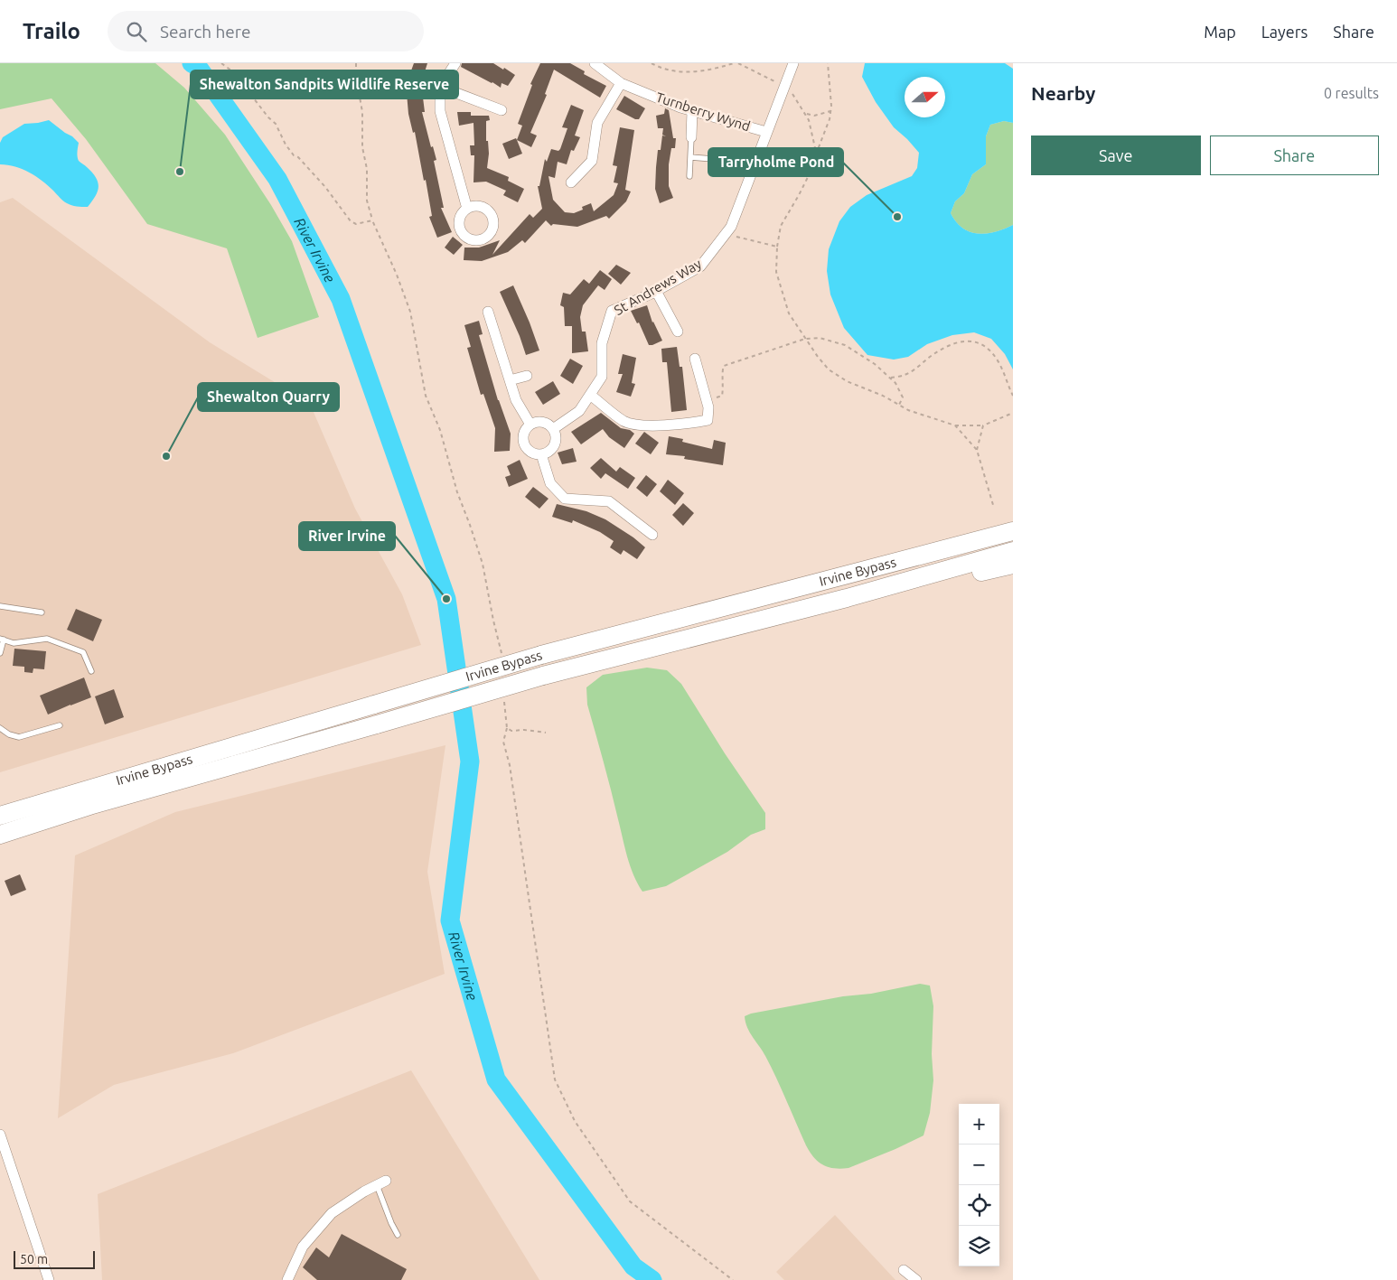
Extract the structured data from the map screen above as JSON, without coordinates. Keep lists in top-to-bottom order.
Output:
{
  "streets": {
    "highway": ["Irvine Bypass"],
    "street": ["Turnberry Wynd", "St Andrews Way"]
  },
  "crossings": [
    ["Turnberry Wynd", "St Andrews Way"]
  ],
  "water": ["River Irvine"],
  "places": [
    "Shewalton Sandpits Wildlife Reserve",
    "Tarryholme Pond",
    "Shewalton Quarry",
    "River Irvine"
  ],
  "scale_bar": "50 m",
  "north": "right",
  "page": {
    "header": "Trailo",
    "search": "Search here",
    "nav": ["Map", "Layers", "Share"],
    "heading": ["Nearby", "0 results"],
    "buttons": ["Save", "Share"],
    "map_buttons": ["+", "−"],
    "scale": "50 m"
  }
}
